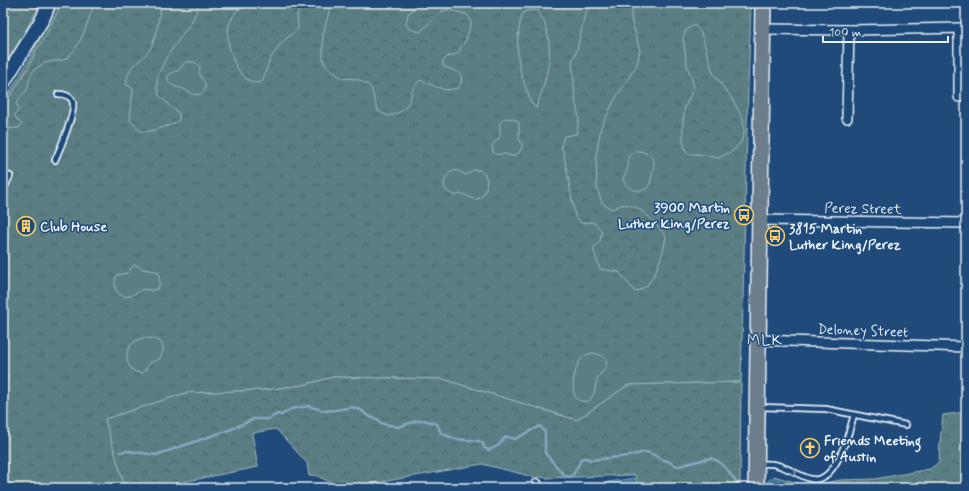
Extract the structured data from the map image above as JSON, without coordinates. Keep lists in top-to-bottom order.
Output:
{
  "streets": {
    "street": ["Perez Street", "Deloney Street"]
  },
  "districts": ["MLK"],
  "places": {
    "bus stop": ["3900 Martin Luther King/Perez", "3815 Martin Luther King/Perez"],
    "building": ["Club House"],
    "church": ["Friends Meeting of Austin"]
  },
  "scale_bar": "100 m"
}
